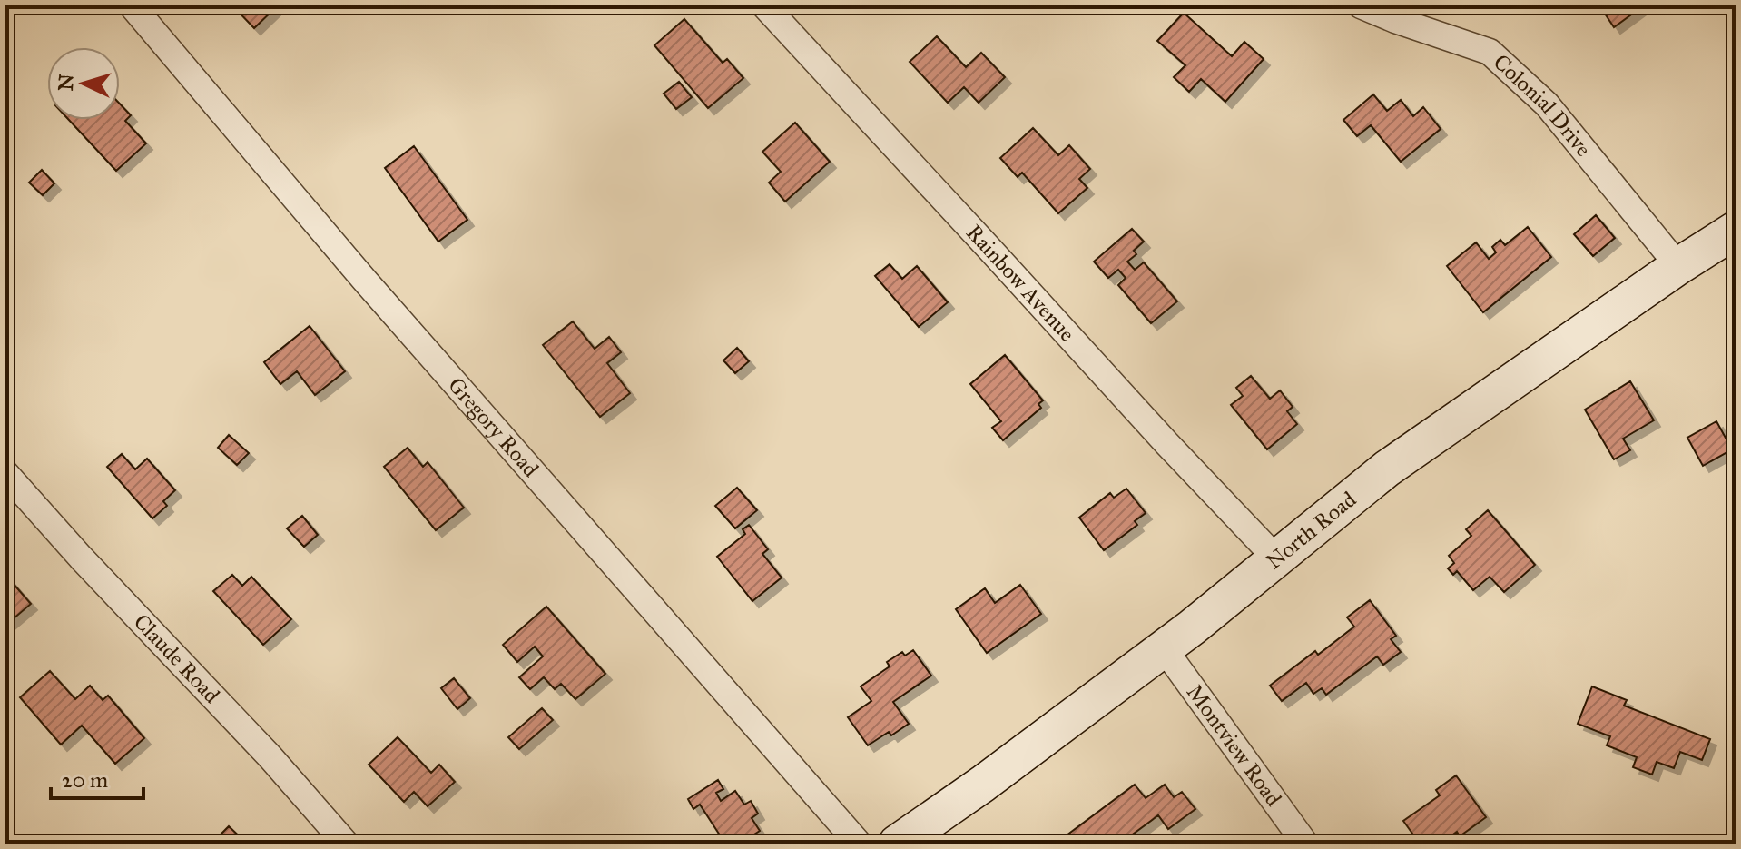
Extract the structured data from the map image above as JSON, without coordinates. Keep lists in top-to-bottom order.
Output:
{
  "streets": {
    "main road": ["North Road"],
    "street": [
      "Colonial Drive",
      "Rainbow Avenue",
      "Gregory Road",
      "Claude Road",
      "Montview Road"
    ]
  },
  "crossings": [
    ["Colonial Drive", "North Road"],
    ["Rainbow Avenue", "North Road"],
    ["North Road", "Montview Road"]
  ],
  "scale_bar": "20 m",
  "north": "left"
}
